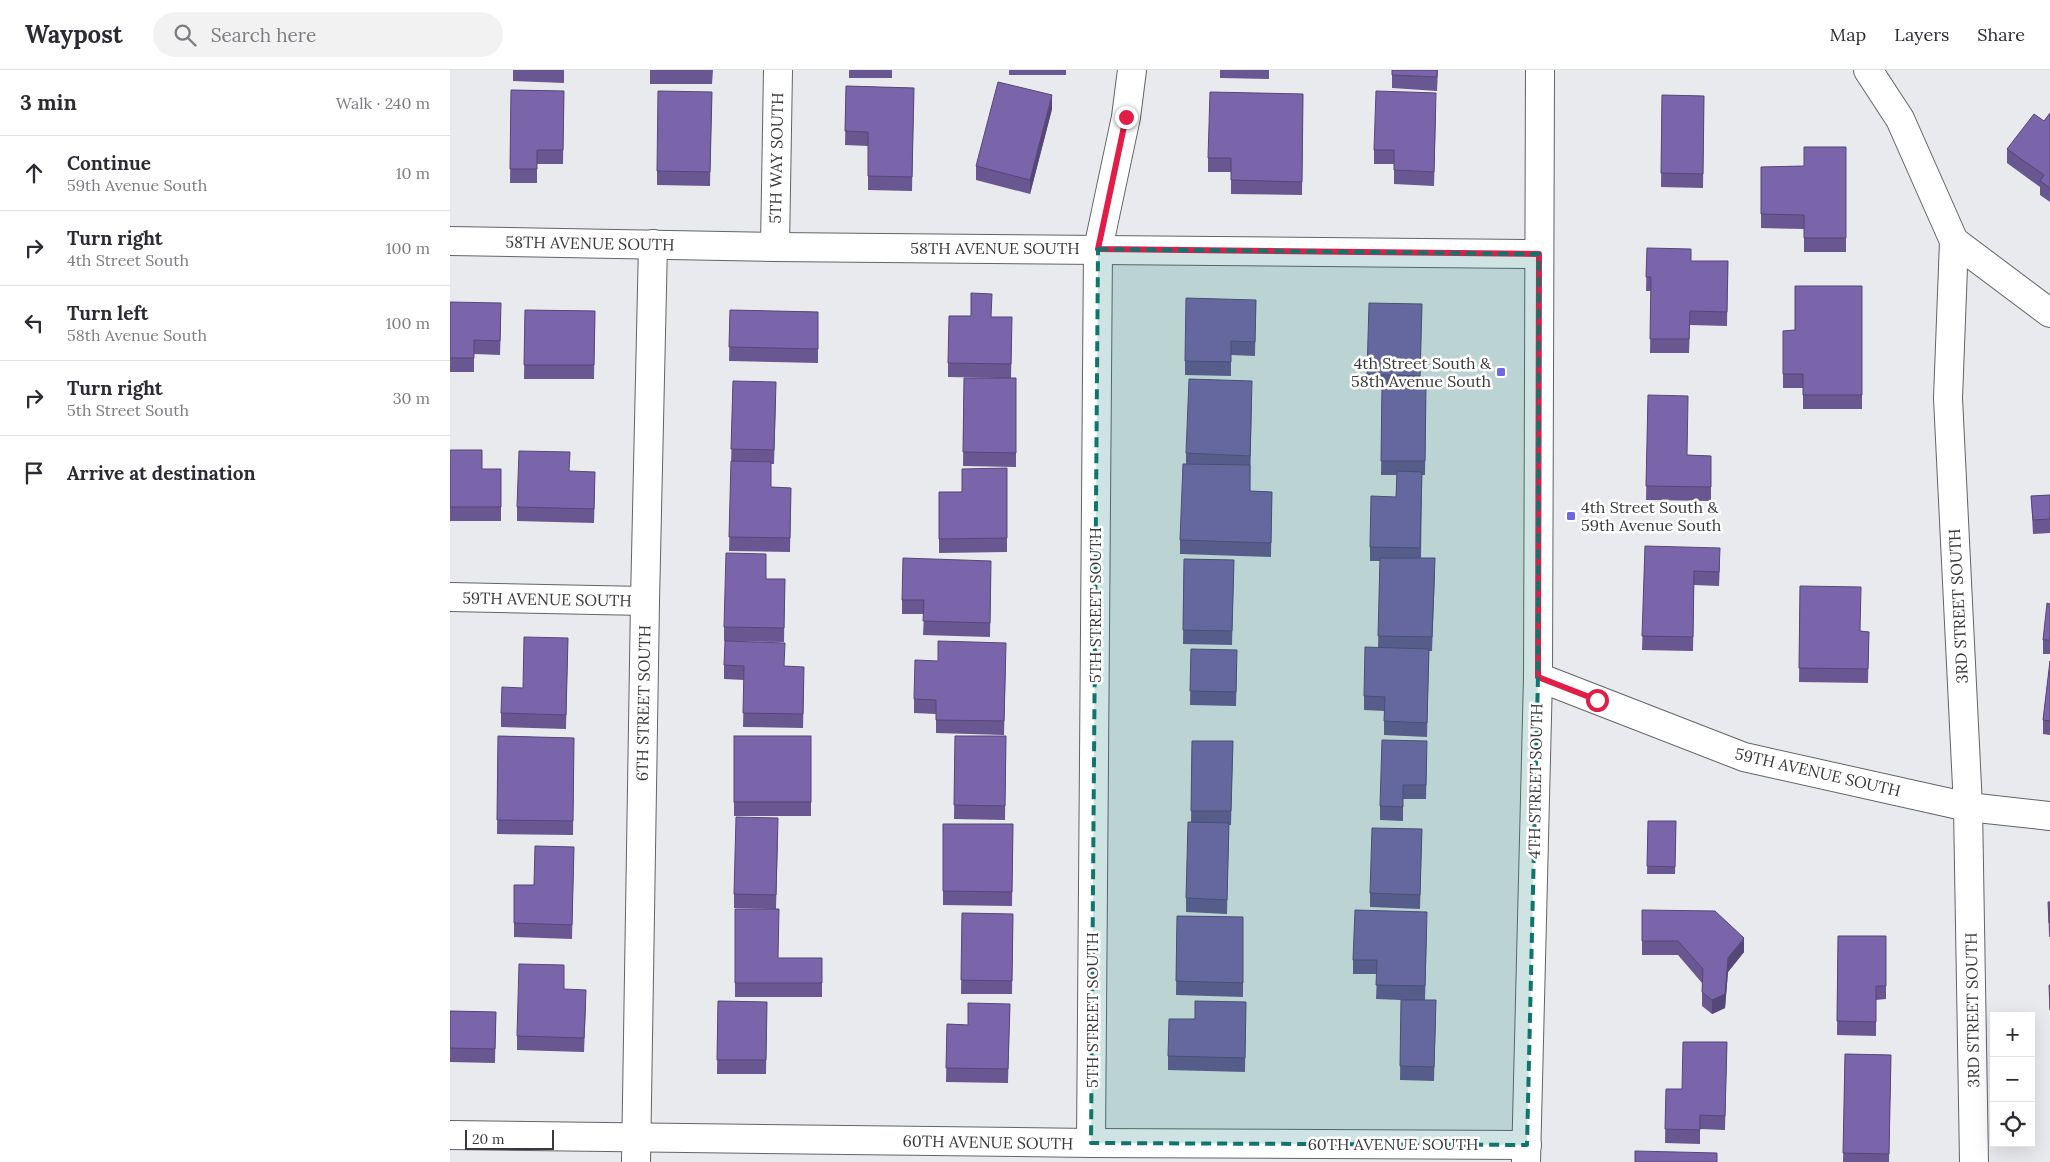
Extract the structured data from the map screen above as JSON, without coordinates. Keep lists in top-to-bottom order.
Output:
{
  "streets": {
    "street": [
      "5TH WAY SOUTH",
      "58TH AVENUE SOUTH",
      "59TH AVENUE SOUTH",
      "5TH STREET SOUTH",
      "3RD STREET SOUTH",
      "6TH STREET SOUTH",
      "4TH STREET SOUTH",
      "60TH AVENUE SOUTH"
    ]
  },
  "crossings": [
    ["5TH WAY SOUTH", "58TH AVENUE SOUTH"],
    ["58TH AVENUE SOUTH", "5TH STREET SOUTH"],
    ["58TH AVENUE SOUTH", "6TH STREET SOUTH"],
    ["58TH AVENUE SOUTH", "4TH STREET SOUTH"],
    ["59TH AVENUE SOUTH", "3RD STREET SOUTH"],
    ["59TH AVENUE SOUTH", "6TH STREET SOUTH"],
    ["59TH AVENUE SOUTH", "4TH STREET SOUTH"],
    ["5TH STREET SOUTH", "60TH AVENUE SOUTH"],
    ["6TH STREET SOUTH", "60TH AVENUE SOUTH"],
    ["4TH STREET SOUTH", "60TH AVENUE SOUTH"]
  ],
  "places": {
    "transit": ["4th Street South & 58th Avenue South", "4th Street South & 59th Avenue South"]
  },
  "scale_bar": "20 m",
  "page": {
    "header": "Waypost",
    "search": "Search here",
    "nav": ["Map", "Layers", "Share"],
    "heading": ["3 min", "Walk · 240 m"],
    "list": [
      ["Continue", "59th Avenue South", "10 m"],
      ["Turn right", "4th Street South", "100 m"],
      ["Turn left", "58th Avenue South", "100 m"],
      ["Turn right", "5th Street South", "30 m"],
      "Arrive at destination"
    ],
    "map_buttons": ["+", "−"],
    "scale": "20 m"
  }
}
